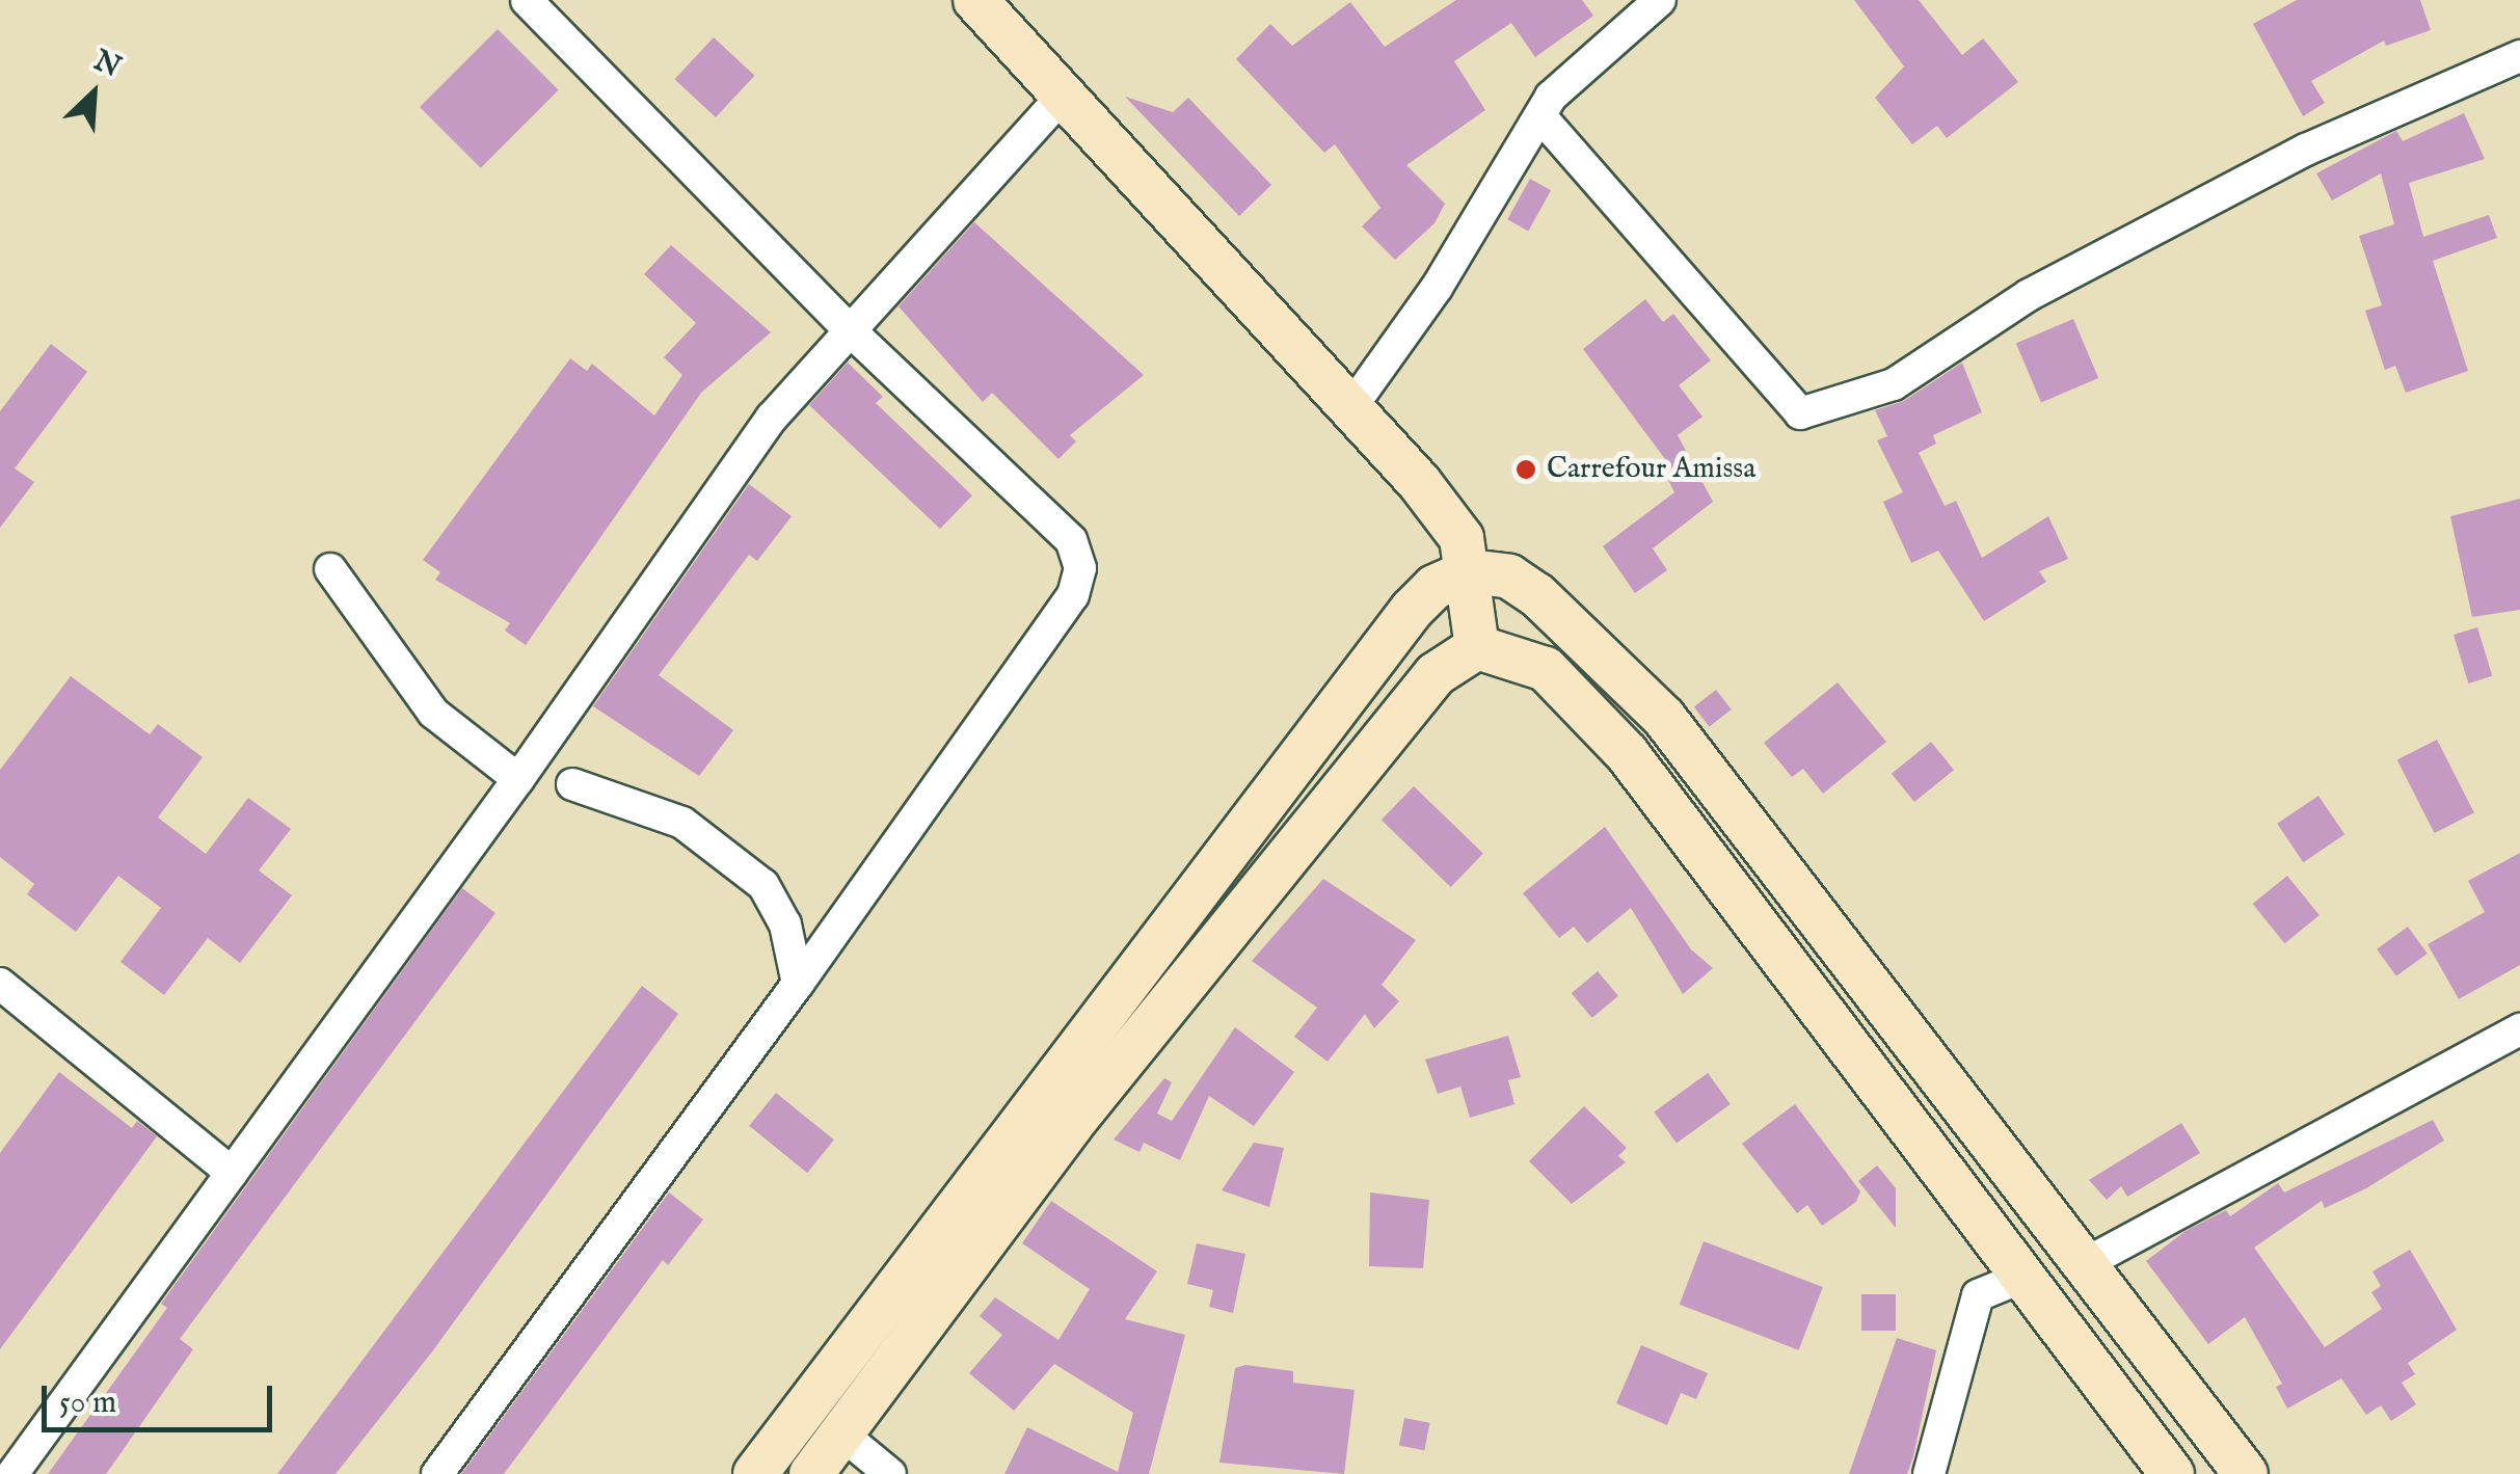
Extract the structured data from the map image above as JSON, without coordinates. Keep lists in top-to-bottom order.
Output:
{
  "places": ["Carrefour Amissa"],
  "scale_bar": "50 m",
  "north": "top right"
}
